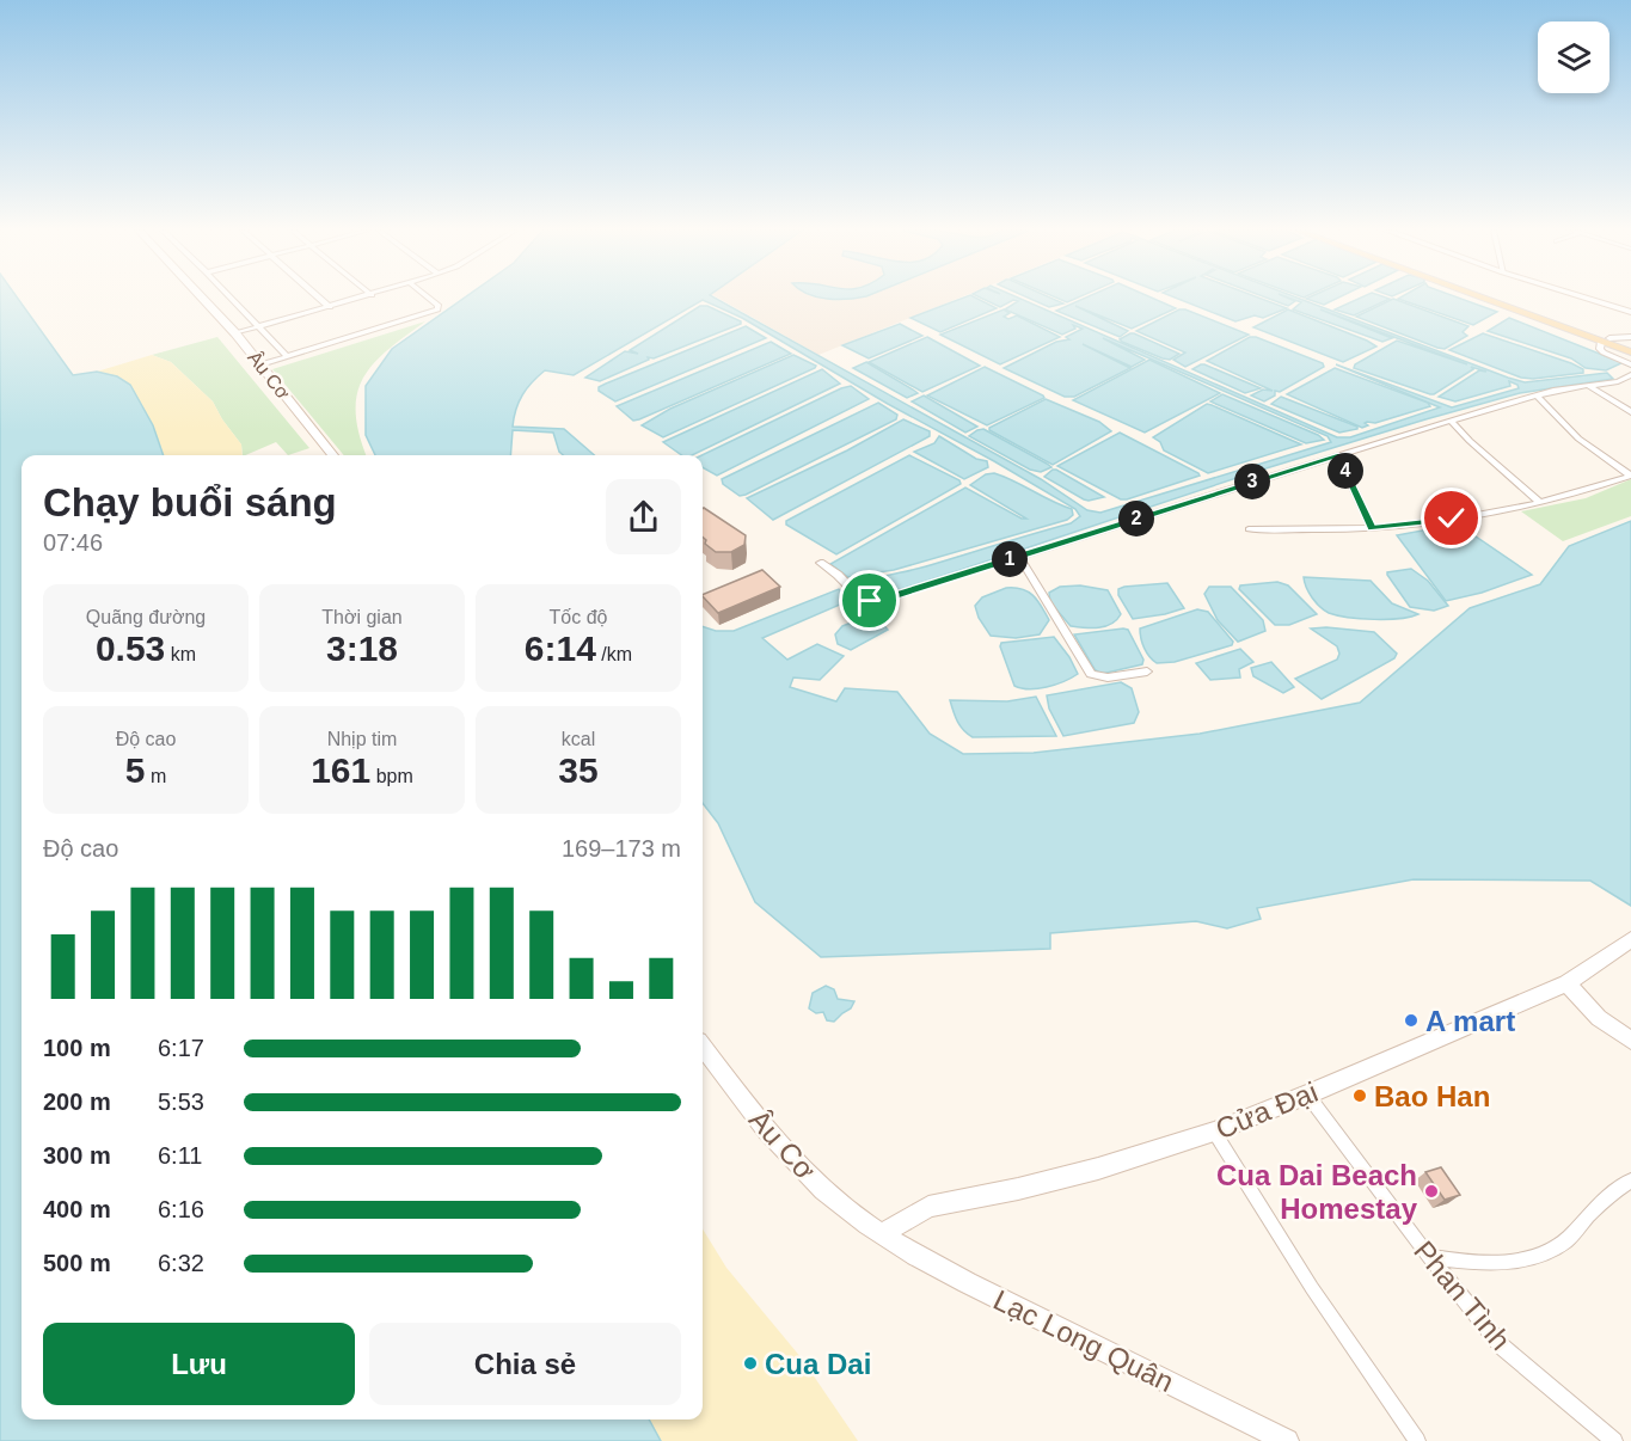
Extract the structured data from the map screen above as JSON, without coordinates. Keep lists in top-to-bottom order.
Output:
{
  "streets": {
    "main road": ["Âu Cơ", "Cửa Đại", "Lạc Long Quân"],
    "street": ["Phan Tình"]
  },
  "crossings": [
    ["Âu Cơ", "Cửa Đại"],
    ["Âu Cơ", "Lạc Long Quân"],
    ["Cửa Đại", "Phan Tình"],
    ["Cửa Đại", "Lạc Long Quân"]
  ],
  "places": [
    "A mart",
    "Bao Han",
    "Cua Dai Beach Homestay",
    "Cua Dai"
  ],
  "page": {
    "pins": [
      "4",
      "3",
      "2",
      "1"
    ],
    "heading": ["Chạy buổi sáng", "07:46"],
    "stats": [
      ["Quãng đường", "0.53 km"],
      ["Thời gian", "3:18"],
      ["Tốc độ", "6:14 /km"],
      ["Độ cao", "5 m"],
      ["Nhịp tim", "161 bpm"],
      ["kcal", "35"]
    ],
    "chart": ["Độ cao", "169–173 m"],
    "list": [
      {
        "name": "100 m",
        "note": "6:17"
      },
      {
        "name": "200 m",
        "note": "5:53"
      },
      {
        "name": "300 m",
        "note": "6:11"
      },
      {
        "name": "400 m",
        "note": "6:16"
      },
      {
        "name": "500 m",
        "note": "6:32"
      }
    ],
    "buttons": ["Lưu", "Chia sẻ"]
  }
}
